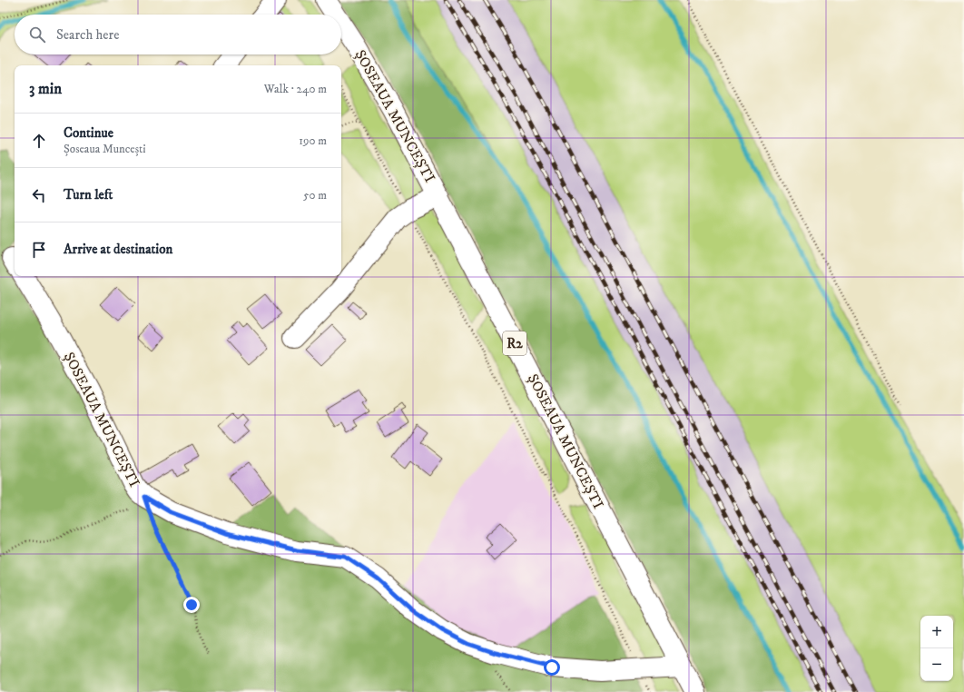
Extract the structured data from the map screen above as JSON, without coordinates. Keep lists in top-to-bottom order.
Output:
{
  "streets": {
    "main road": ["ȘOSEAUA MUNCEȘTI", "R2"]
  },
  "page": {
    "search": "Search here",
    "heading": ["3 min", "Walk · 240 m"],
    "list": [
      ["Continue", "Șoseaua Muncești", "190 m"],
      ["Turn left", "50 m"],
      "Arrive at destination"
    ],
    "map_buttons": ["+", "−"]
  }
}
